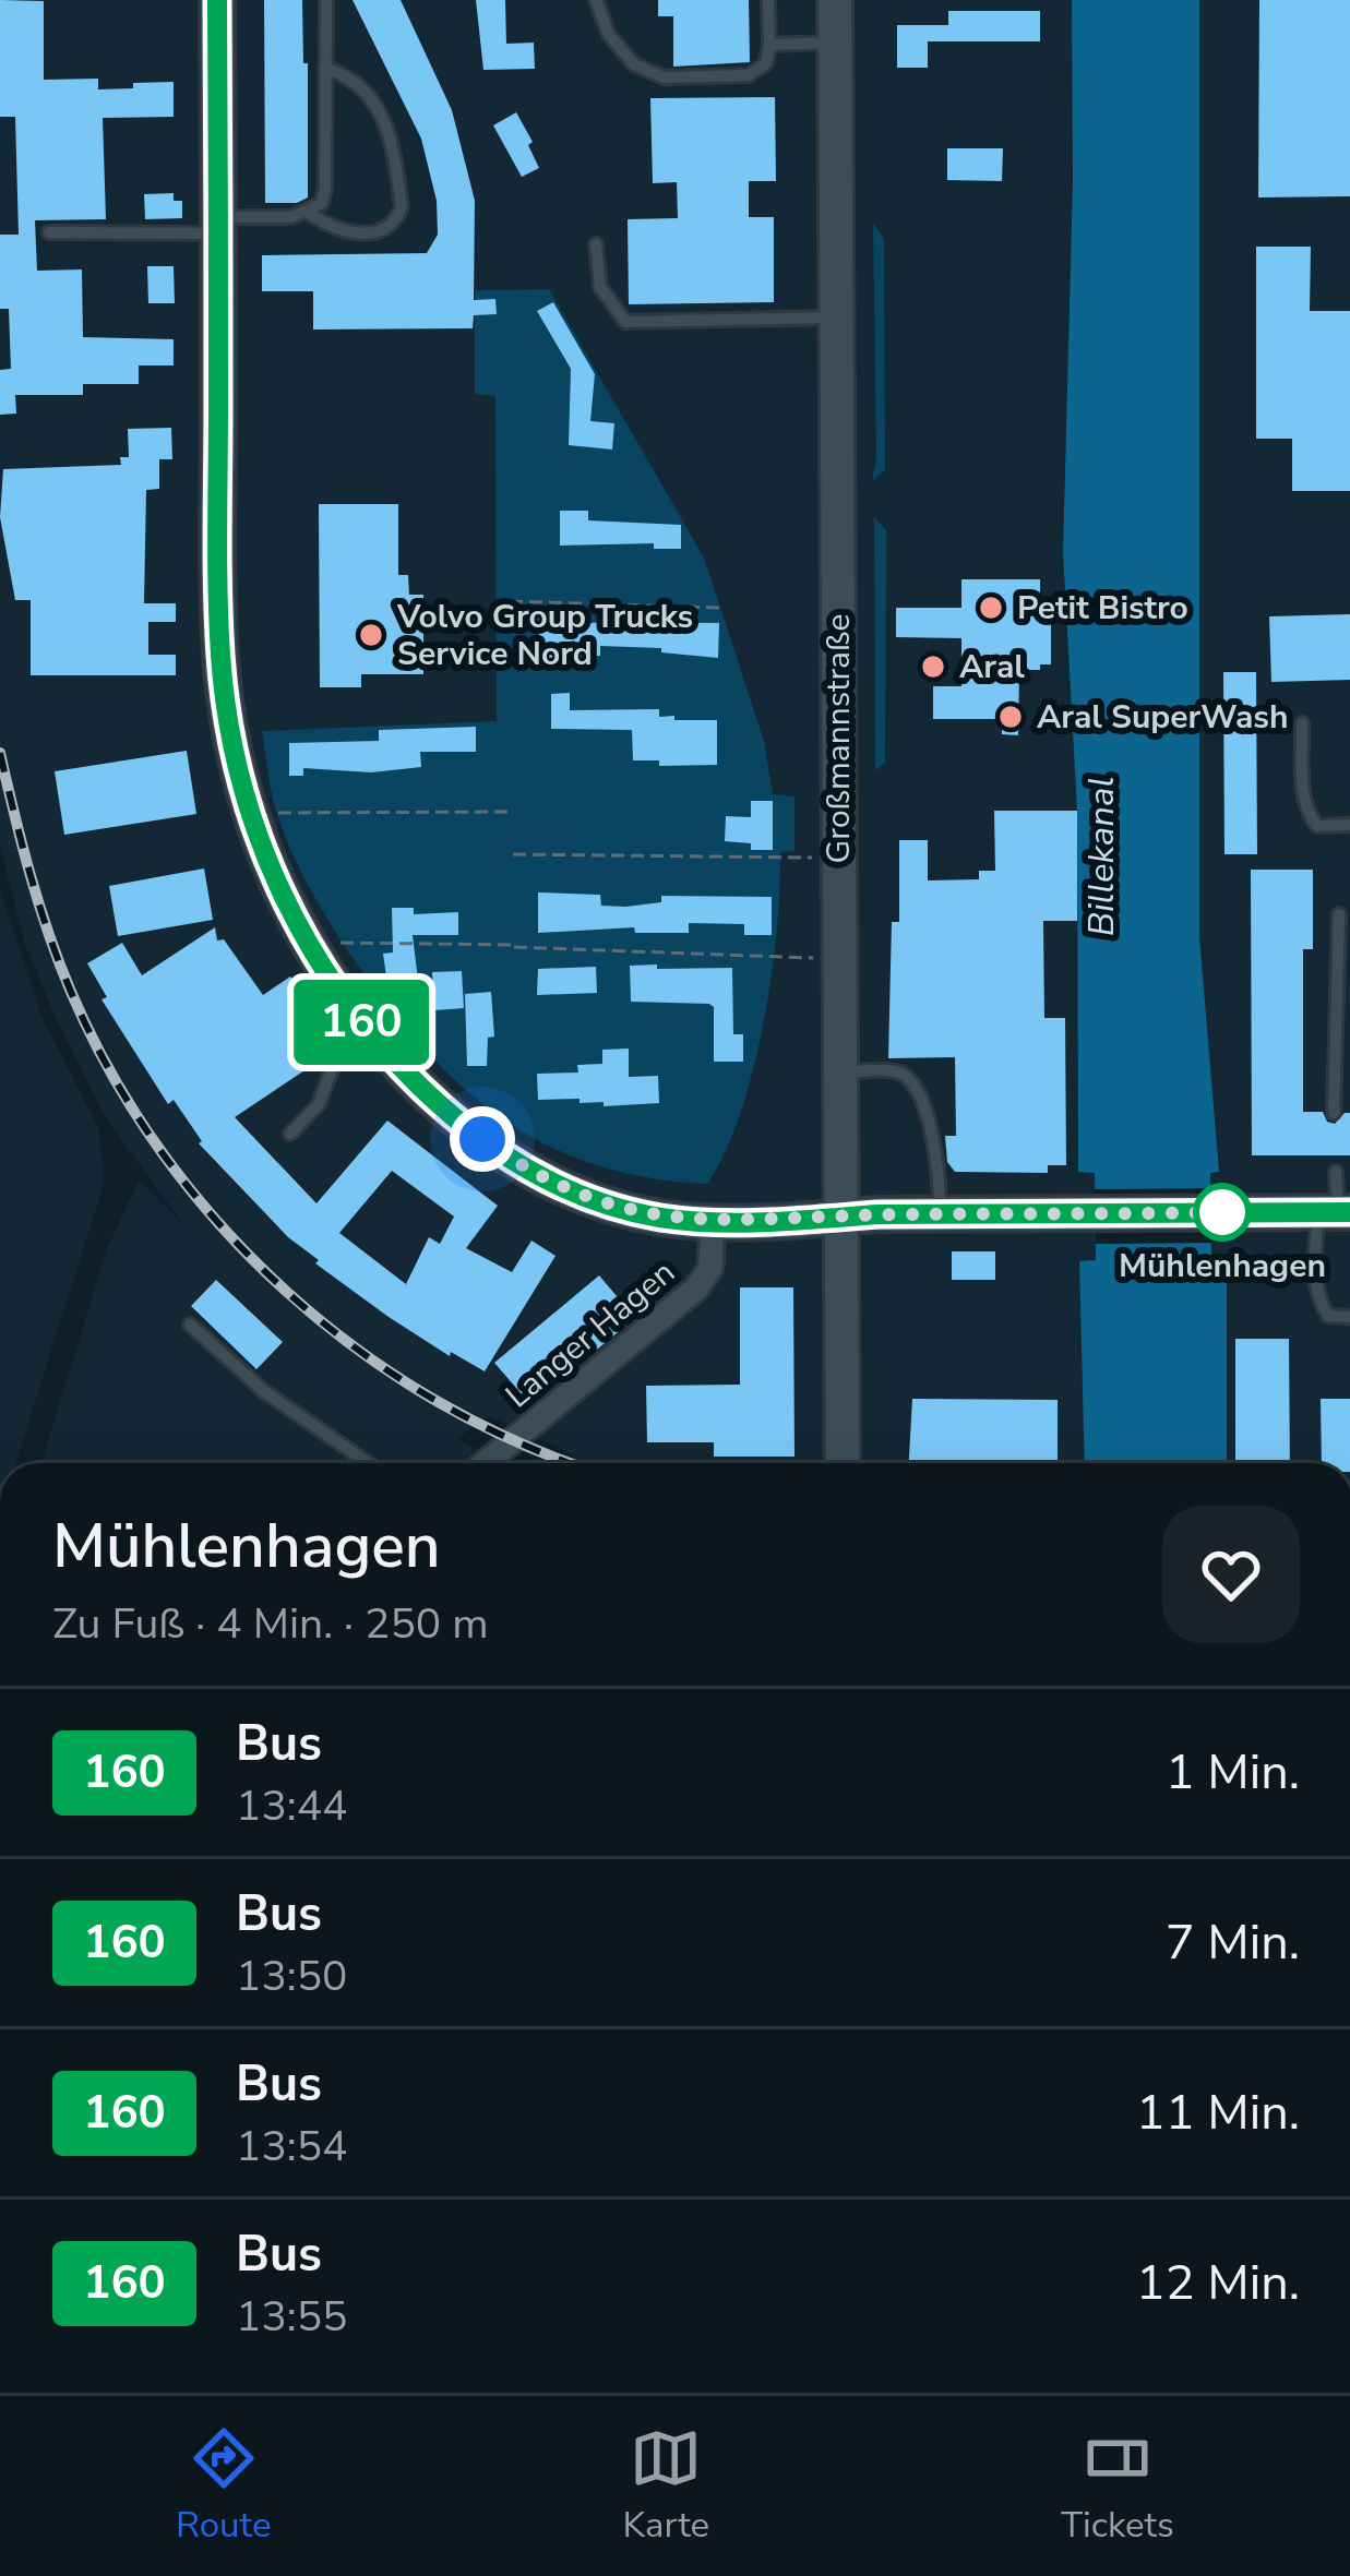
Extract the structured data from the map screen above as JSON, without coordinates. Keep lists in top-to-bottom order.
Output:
{
  "streets": {
    "street": ["Großmannstraße", "Langer Hagen"]
  },
  "water": ["Billekanal"],
  "places": [
    "Petit Bistro",
    "Volvo Group Trucks Service Nord",
    "Aral",
    "Aral SuperWash",
    "Mühlenhagen"
  ],
  "lines": ["bus line 160"],
  "page": {
    "on_map": "160",
    "heading": ["Mühlenhagen", "Zu Fuß · 4 Min. · 250 m"],
    "list": [
      {
        "mark": "160",
        "name": "Bus",
        "note": "13:44",
        "value": "1 Min."
      },
      {
        "mark": "160",
        "name": "Bus",
        "note": "13:50",
        "value": "7 Min."
      },
      {
        "mark": "160",
        "name": "Bus",
        "note": "13:54",
        "value": "11 Min."
      },
      {
        "mark": "160",
        "name": "Bus",
        "note": "13:55",
        "value": "12 Min."
      }
    ],
    "tabs": ["Route", "Karte", "Tickets"]
  }
}
